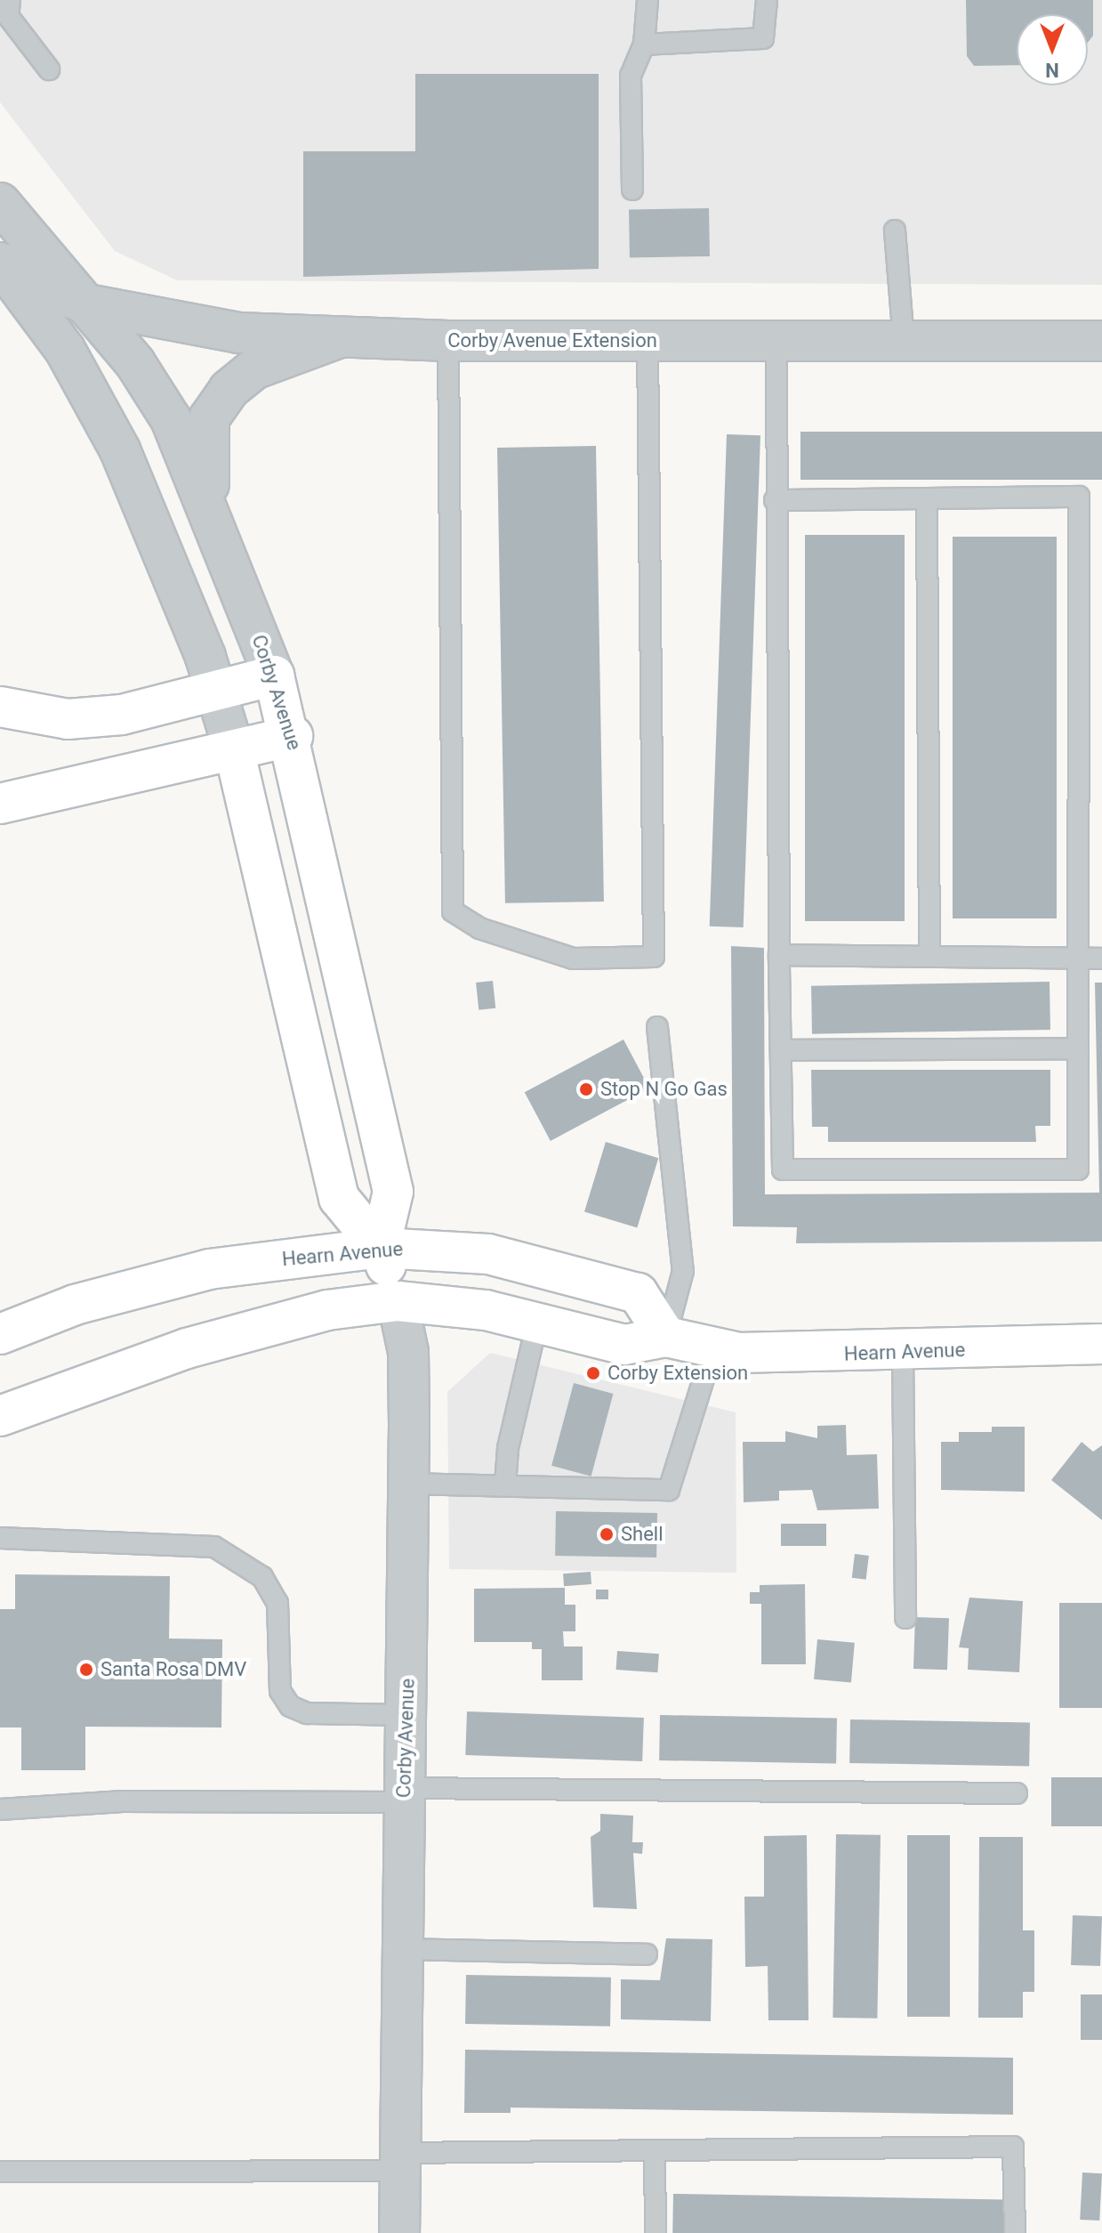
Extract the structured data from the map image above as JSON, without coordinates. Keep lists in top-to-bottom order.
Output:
{
  "streets": {
    "main road": ["Corby Avenue", "Hearn Avenue"],
    "street": ["Corby Avenue Extension"]
  },
  "crossings": [
    ["Corby Avenue Extension", "Corby Avenue"],
    ["Corby Avenue", "Hearn Avenue"]
  ],
  "places": [
    "Stop N Go Gas",
    "Corby Extension",
    "Shell",
    "Santa Rosa DMV"
  ],
  "north": "bottom"
}
